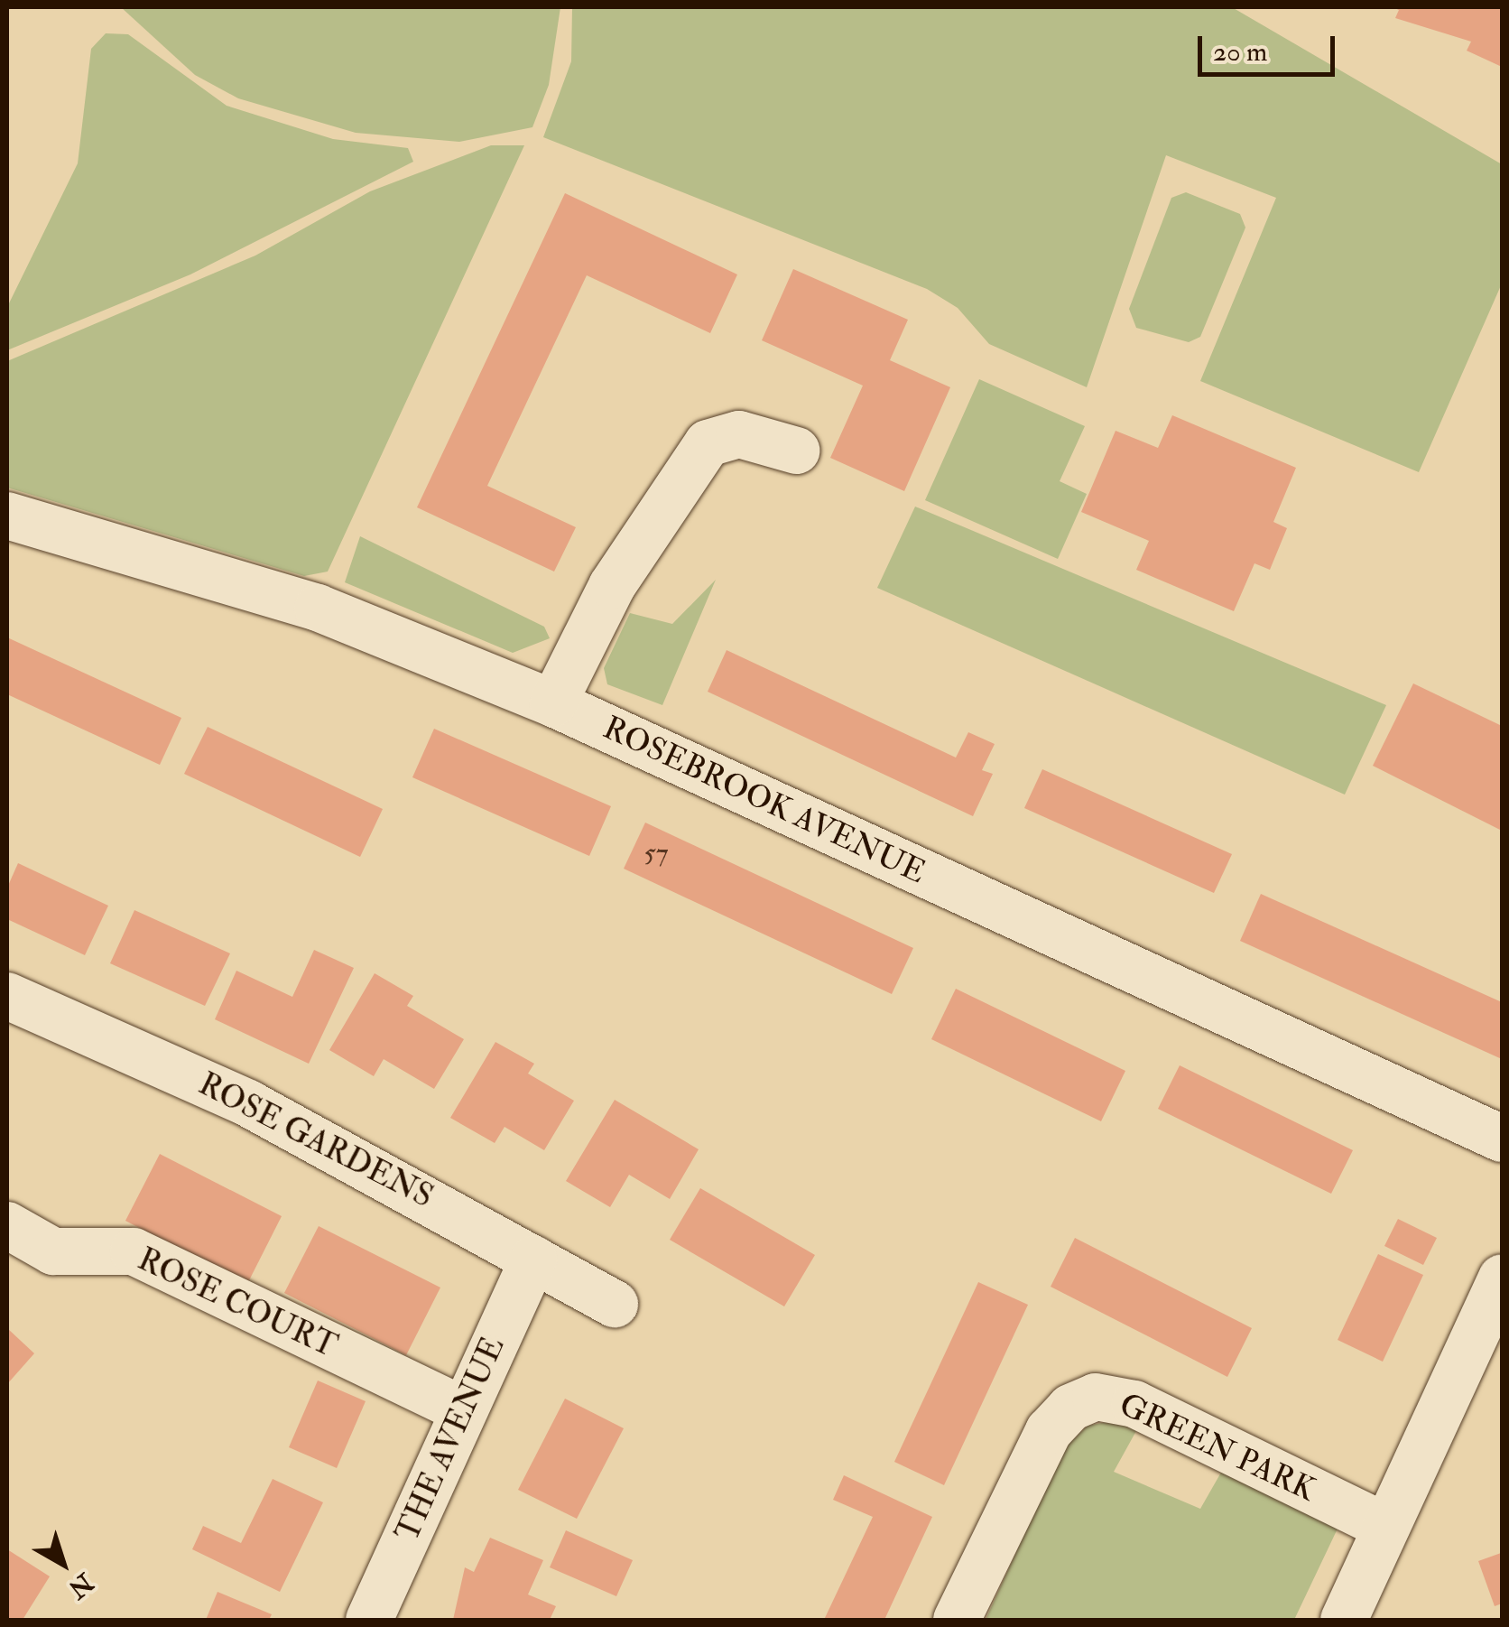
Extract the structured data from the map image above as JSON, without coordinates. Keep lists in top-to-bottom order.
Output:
{
  "streets": {
    "street": [
      "ROSEBROOK AVENUE",
      "ROSE GARDENS",
      "ROSE COURT",
      "THE AVENUE",
      "GREEN PARK"
    ]
  },
  "crossings": [
    ["ROSE GARDENS", "THE AVENUE"],
    ["ROSE COURT", "THE AVENUE"]
  ],
  "house_numbers": ["57"],
  "scale_bar": "20 m",
  "north": "bottom right"
}
